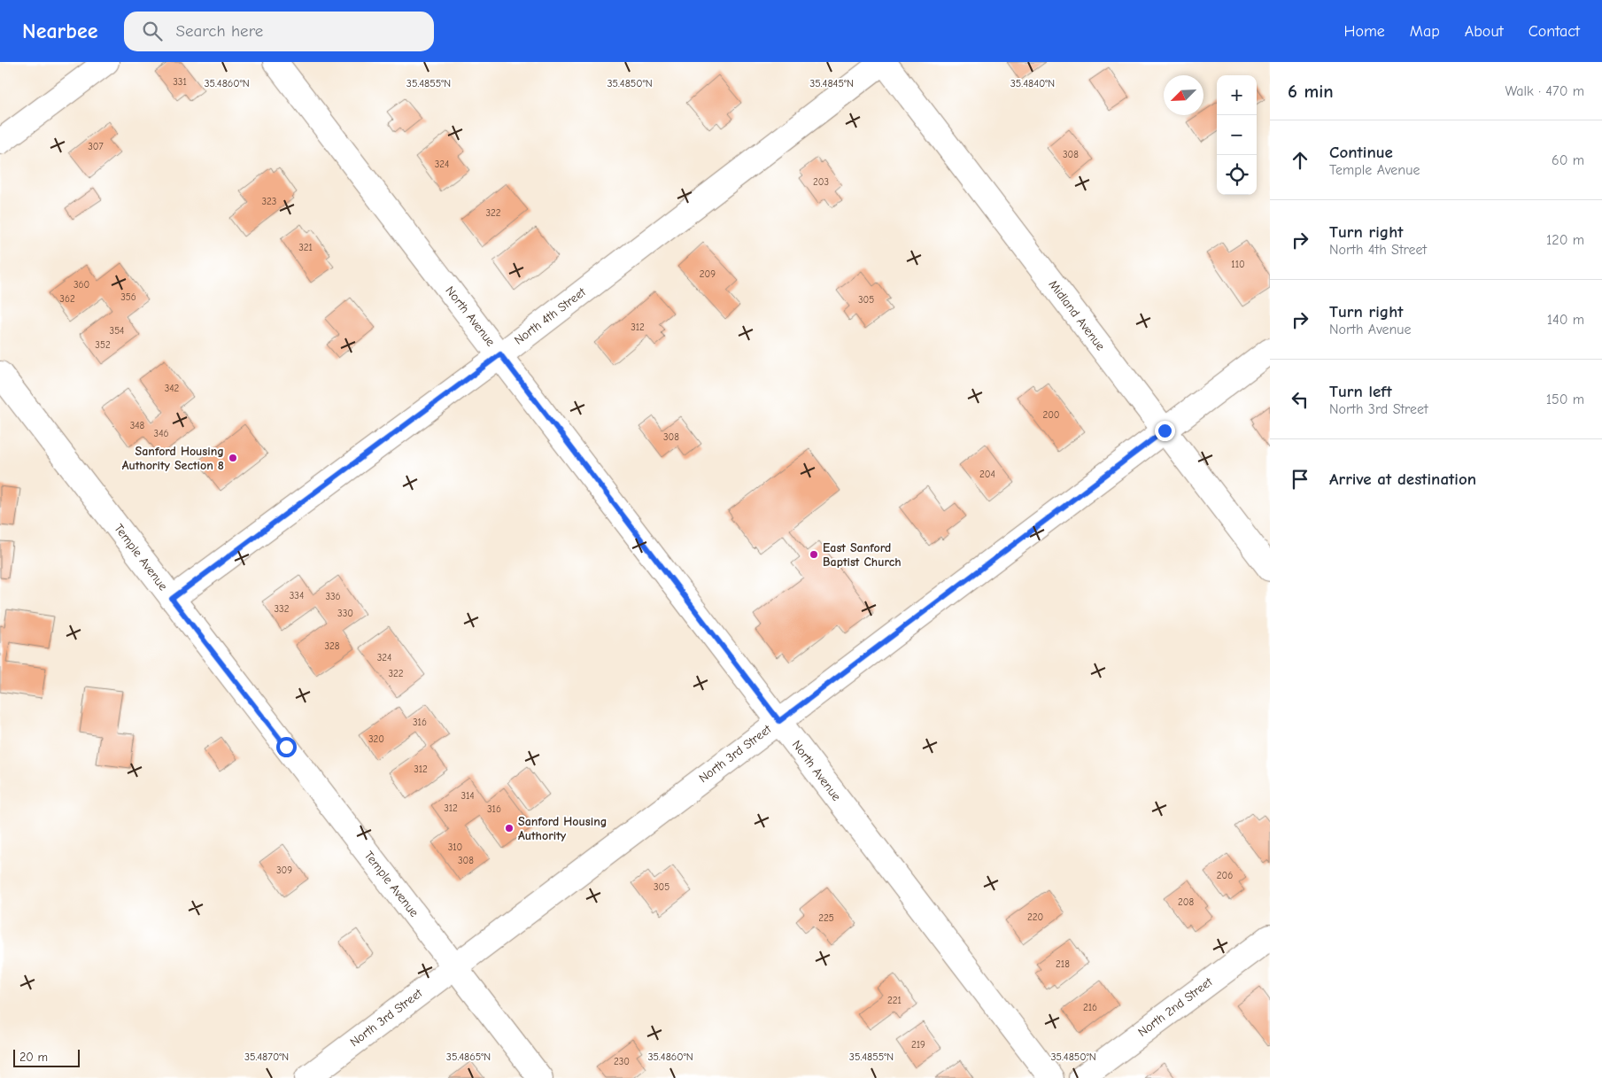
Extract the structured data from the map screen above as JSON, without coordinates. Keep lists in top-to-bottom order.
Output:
{
  "streets": {
    "street": [
      "Midland Avenue",
      "North Avenue",
      "North 4th Street",
      "Temple Avenue",
      "North 3rd Street",
      "North 2nd Street"
    ]
  },
  "crossings": [
    ["Midland Avenue", "North 4th Street"],
    ["Midland Avenue", "North 3rd Street"],
    ["North Avenue", "North 4th Street"],
    ["North Avenue", "North 3rd Street"],
    ["North 4th Street", "Temple Avenue"],
    ["Temple Avenue", "North 3rd Street"]
  ],
  "places": ["Sanford Housing Authority Section 8", "East Sanford Baptist Church", "Sanford Housing Authority"],
  "house_numbers": [
    "331",
    "307",
    "308",
    "324",
    "203",
    "323",
    "322",
    "321",
    "110",
    "209",
    "360",
    "356",
    "362",
    "305",
    "312",
    "354",
    "352",
    "342",
    "200",
    "348",
    "346",
    "308",
    "204",
    "334",
    "336",
    "332",
    "330",
    "328",
    "324",
    "322",
    "316",
    "320",
    "312",
    "314",
    "312",
    "316",
    "310",
    "308",
    "309",
    "206",
    "305",
    "208",
    "220",
    "225",
    "218",
    "221",
    "216",
    "219",
    "230"
  ],
  "scale_bar": "20 m",
  "north": "bottom left",
  "page": {
    "header": "Nearbee",
    "search": "Search here",
    "nav": [
      "Home",
      "Map",
      "About",
      "Contact"
    ],
    "heading": ["6 min", "Walk · 470 m"],
    "map_buttons": ["+", "−"],
    "list": [
      ["Continue", "Temple Avenue", "60 m"],
      ["Turn right", "North 4th Street", "120 m"],
      ["Turn right", "North Avenue", "140 m"],
      ["Turn left", "North 3rd Street", "150 m"],
      "Arrive at destination"
    ],
    "scale": "20 m"
  },
  "coordinates": [
    "35.4840°N",
    "35.4860°N",
    "35.4855°N",
    "35.4850°N",
    "35.4845°N",
    "35.4870°N",
    "35.4865°N"
  ]
}
